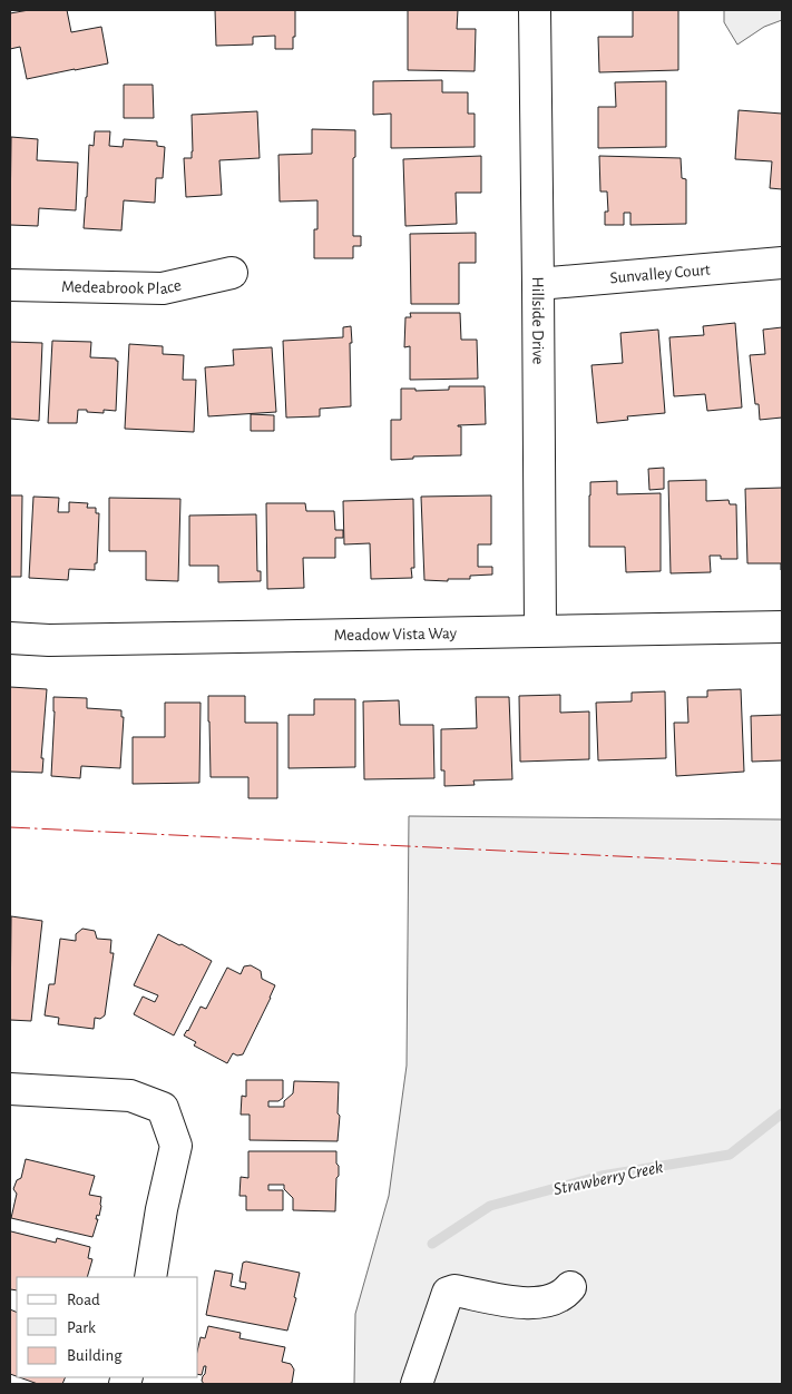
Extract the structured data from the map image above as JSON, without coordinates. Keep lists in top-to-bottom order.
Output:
{
  "streets": {
    "street": [
      "Sunvalley Court",
      "Medeabrook Place",
      "Hillside Drive",
      "Meadow Vista Way"
    ]
  },
  "crossings": [
    ["Sunvalley Court", "Hillside Drive"],
    ["Hillside Drive", "Meadow Vista Way"]
  ],
  "water": ["Strawberry Creek"],
  "legend": ["Road", "Park", "Building"]
}
